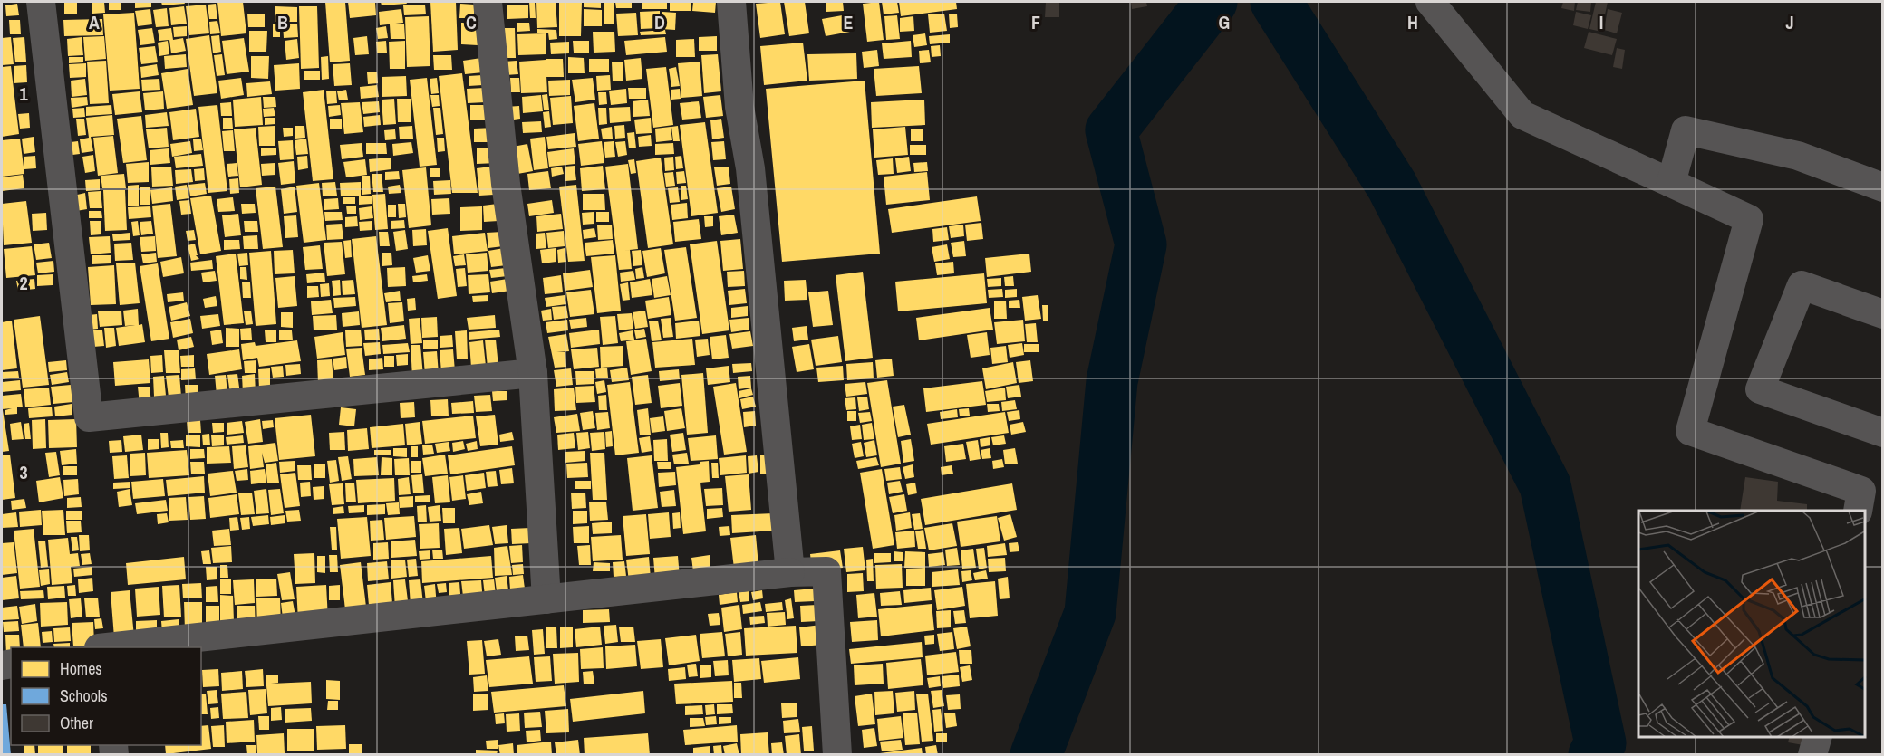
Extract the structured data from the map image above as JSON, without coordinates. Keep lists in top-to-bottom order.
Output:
{
  "legend": ["Homes", "Schools", "Other"],
  "grid": {
    "columns": [
      "A",
      "B",
      "C",
      "D",
      "E",
      "F",
      "G",
      "H",
      "I",
      "J"
    ],
    "rows": ["1", "2", "3"]
  }
}
